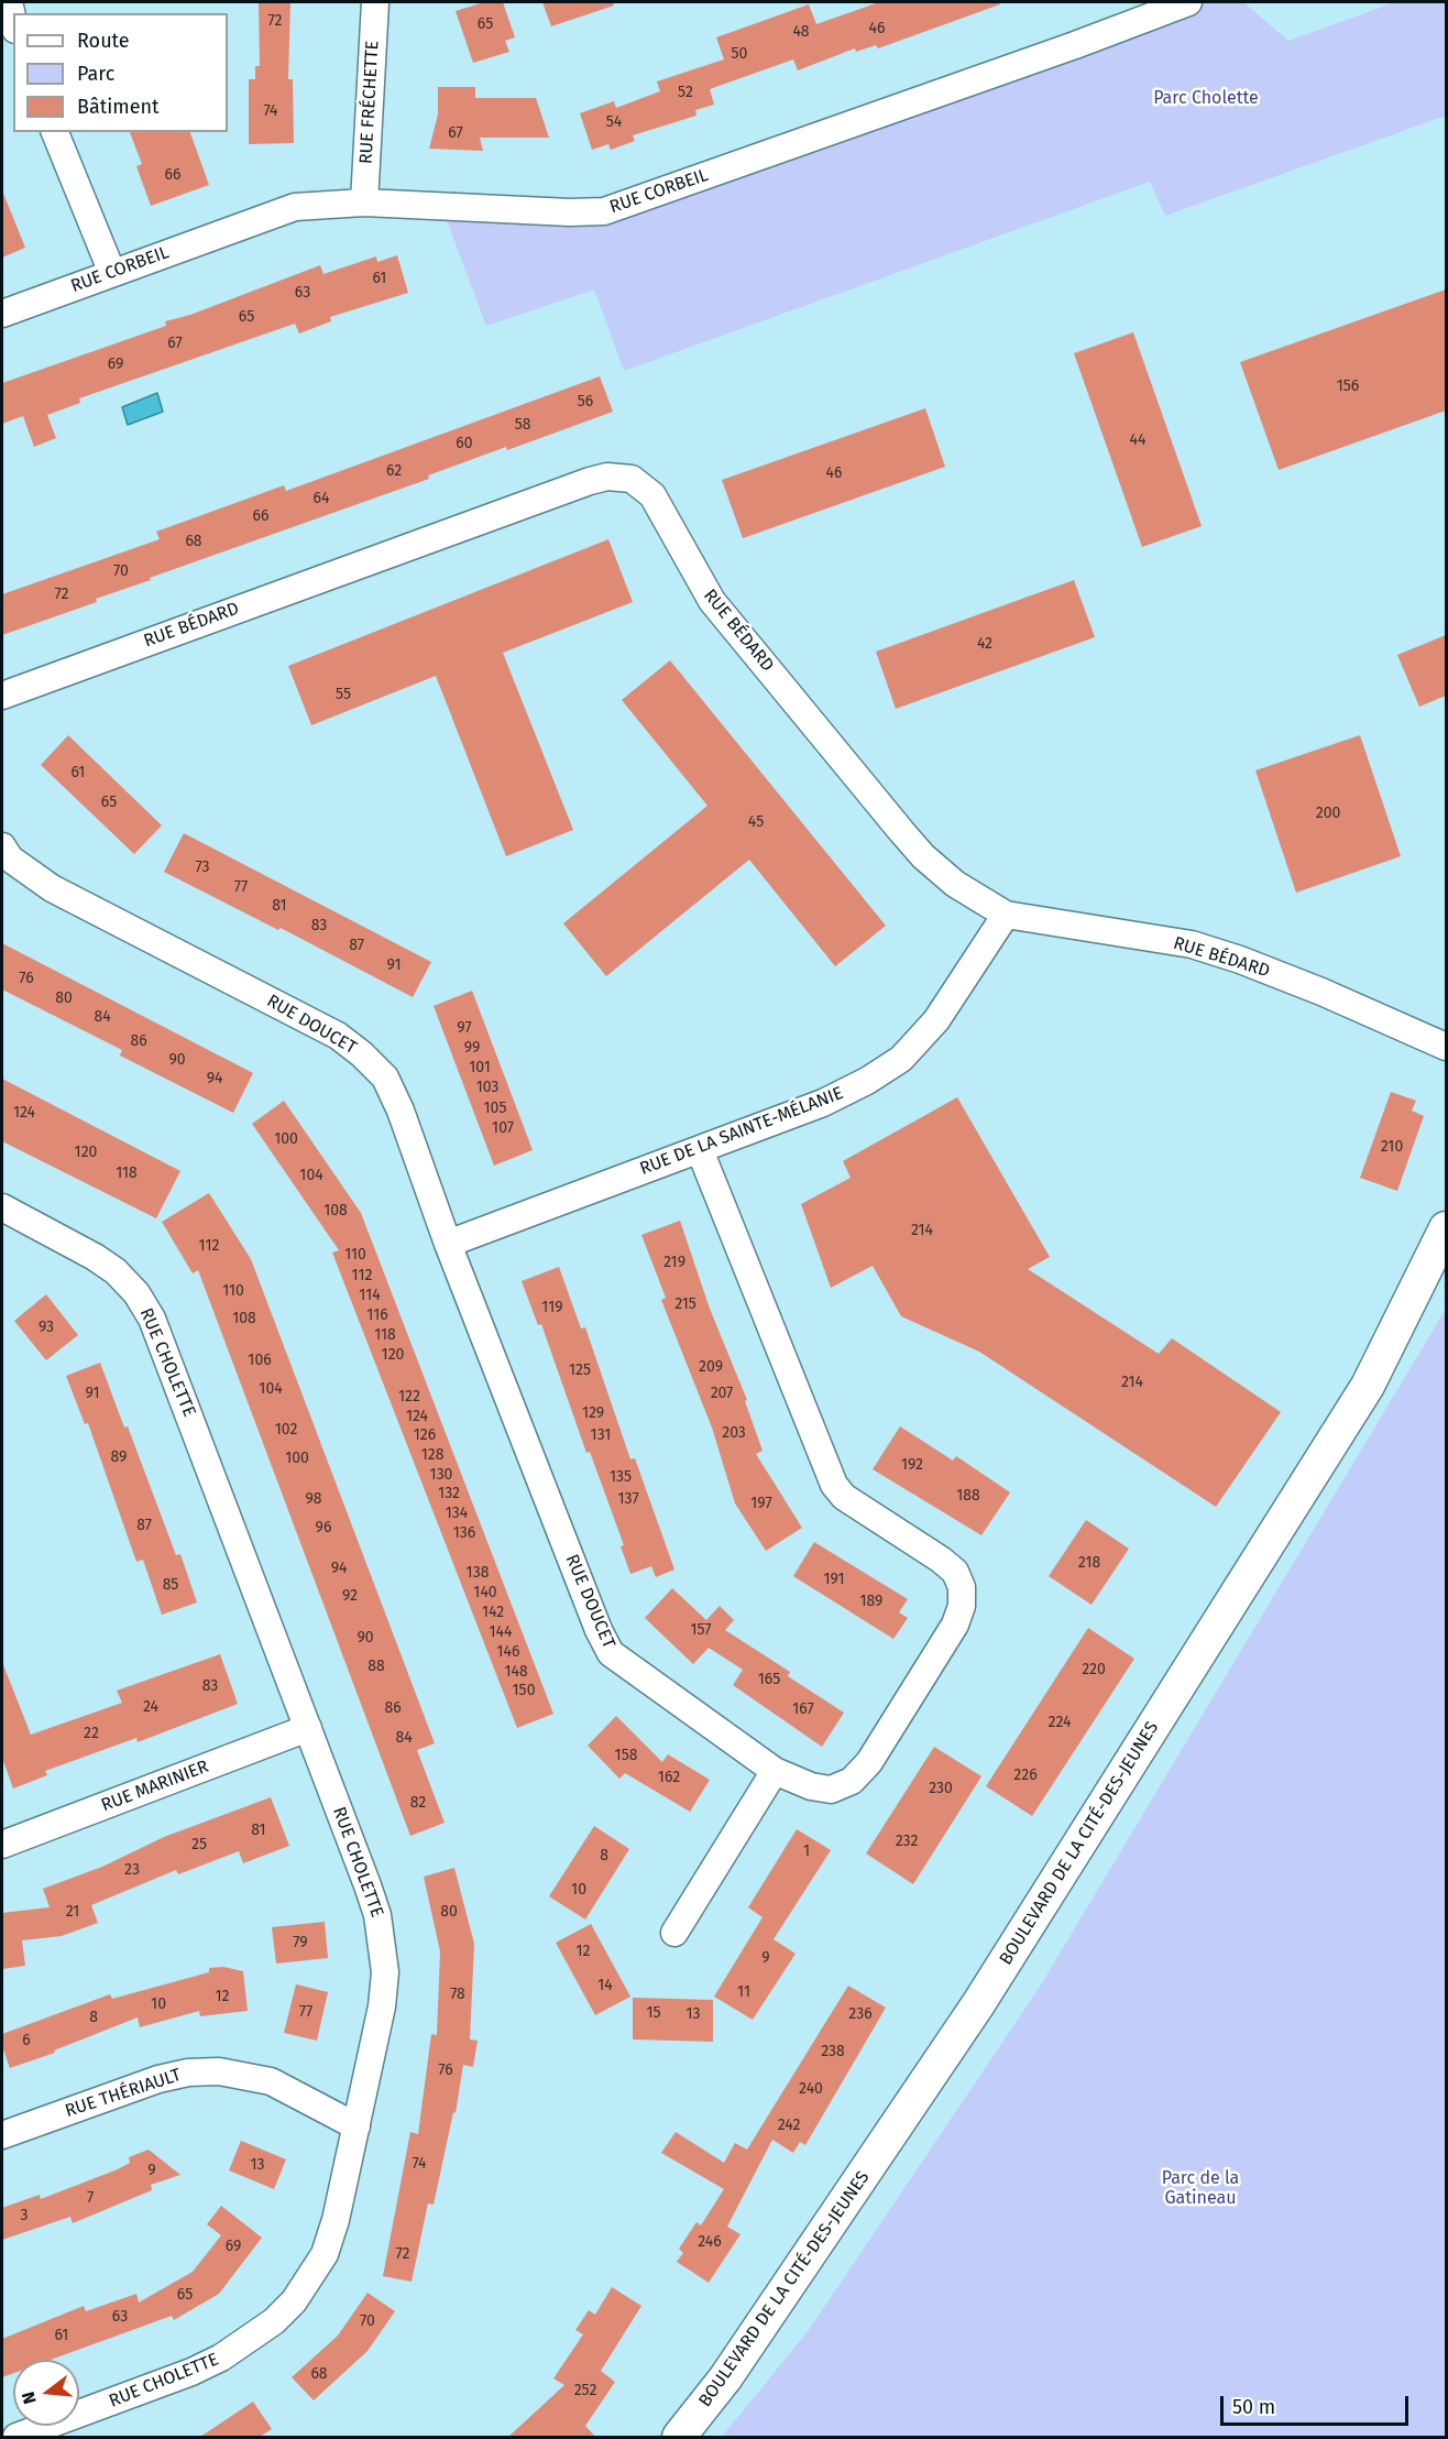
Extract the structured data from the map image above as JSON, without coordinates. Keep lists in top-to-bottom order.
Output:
{
  "streets": {
    "street": [
      "RUE FRÉCHETTE",
      "RUE CORBEIL",
      "RUE BÉDARD",
      "RUE DOUCET",
      "RUE DE LA SAINTE-MÉLANIE",
      "RUE CHOLETTE",
      "RUE MARINIER",
      "BOULEVARD DE LA CITÉ-DES-JEUNES",
      "RUE THÉRIAULT"
    ]
  },
  "crossings": [
    ["RUE FRÉCHETTE", "RUE CORBEIL"],
    ["RUE BÉDARD", "RUE DE LA SAINTE-MÉLANIE"],
    ["RUE DOUCET", "RUE DE LA SAINTE-MÉLANIE"],
    ["RUE CHOLETTE", "RUE MARINIER"],
    ["RUE CHOLETTE", "RUE THÉRIAULT"]
  ],
  "parks": ["Parc Cholette", "Parc de la Gatineau"],
  "house_numbers": [
    "72",
    "65",
    "46",
    "48",
    "50",
    "52",
    "74",
    "54",
    "67",
    "66",
    "61",
    "63",
    "65",
    "67",
    "69",
    "156",
    "56",
    "58",
    "44",
    "60",
    "62",
    "46",
    "64",
    "66",
    "68",
    "70",
    "72",
    "42",
    "55",
    "61",
    "65",
    "200",
    "45",
    "73",
    "77",
    "81",
    "83",
    "87",
    "91",
    "76",
    "80",
    "84",
    "97",
    "86",
    "99",
    "90",
    "101",
    "94",
    "103",
    "105",
    "124",
    "107",
    "100",
    "210",
    "120",
    "118",
    "104",
    "108",
    "214",
    "112",
    "110",
    "219",
    "112",
    "110",
    "114",
    "215",
    "119",
    "116",
    "108",
    "93",
    "118",
    "120",
    "106",
    "209",
    "125",
    "214",
    "104",
    "91",
    "207",
    "122",
    "129",
    "124",
    "102",
    "203",
    "126",
    "131",
    "128",
    "89",
    "100",
    "192",
    "130",
    "135",
    "132",
    "188",
    "98",
    "137",
    "197",
    "134",
    "87",
    "96",
    "136",
    "218",
    "94",
    "138",
    "191",
    "85",
    "140",
    "92",
    "189",
    "142",
    "157",
    "144",
    "90",
    "146",
    "88",
    "220",
    "148",
    "165",
    "83",
    "150",
    "24",
    "86",
    "167",
    "224",
    "22",
    "84",
    "158",
    "226",
    "162",
    "230",
    "82",
    "81",
    "232",
    "25",
    "1",
    "8",
    "23",
    "10",
    "21",
    "80",
    "79",
    "12",
    "9",
    "14",
    "11",
    "78",
    "12",
    "10",
    "77",
    "15",
    "13",
    "236",
    "8",
    "6",
    "238",
    "76",
    "240",
    "242",
    "74",
    "13",
    "9",
    "7",
    "3",
    "246",
    "69",
    "72",
    "65",
    "63",
    "70",
    "61",
    "68",
    "252"
  ],
  "legend": ["Route", "Parc", "Bâtiment"],
  "scale_bar": "50 m",
  "north": "left"
}
